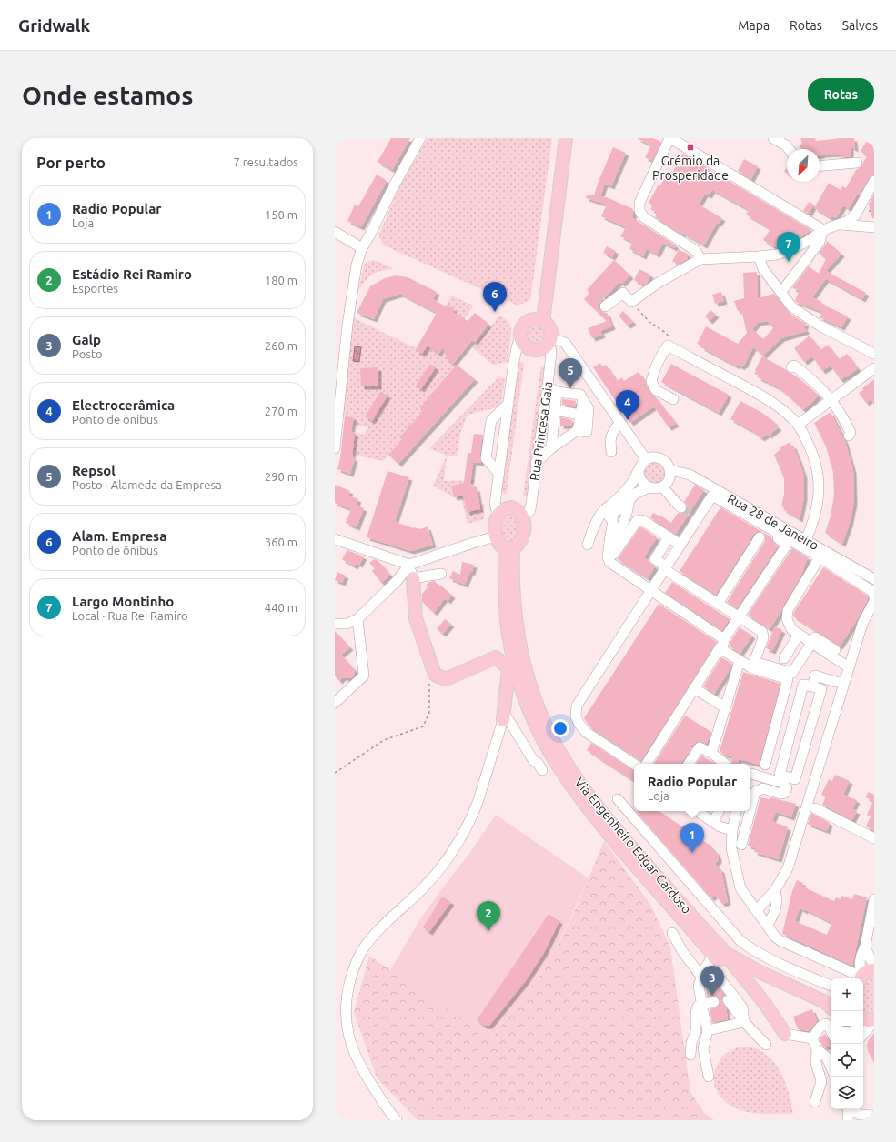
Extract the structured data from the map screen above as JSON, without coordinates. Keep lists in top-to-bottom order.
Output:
{
  "streets": {
    "main road": ["Via Engenheiro Edgar Cardoso"],
    "street": ["Rua Princesa Gaia", "Rua 28 de Janeiro"]
  },
  "crossings": [
    ["Rua Princesa Gaia", "Via Engenheiro Edgar Cardoso"]
  ],
  "places": {
    "transit": ["Grémio da Prosperidade"]
  },
  "north": "bottom left",
  "page": {
    "header": "Gridwalk",
    "nav": ["Mapa", "Rotas", "Salvos"],
    "buttons": "Rotas",
    "title": "Onde estamos",
    "heading": ["Por perto", "7 resultados"],
    "list": [
      {
        "mark": "1",
        "name": "Radio Popular",
        "note": "Loja",
        "value": "150 m"
      },
      {
        "mark": "2",
        "name": "Estádio Rei Ramiro",
        "note": "Esportes",
        "value": "180 m"
      },
      {
        "mark": "3",
        "name": "Galp",
        "note": "Posto",
        "value": "260 m"
      },
      {
        "mark": "4",
        "name": "Electrocerâmica",
        "note": "Ponto de ônibus",
        "value": "270 m"
      },
      {
        "mark": "5",
        "name": "Repsol",
        "note": "Posto · Alameda da Empresa",
        "value": "290 m"
      },
      {
        "mark": "6",
        "name": "Alam. Empresa",
        "note": "Ponto de ônibus",
        "value": "360 m"
      },
      {
        "mark": "7",
        "name": "Largo Montinho",
        "note": "Local · Rua Rei Ramiro",
        "value": "440 m"
      }
    ],
    "pins": [
      "7",
      "6",
      "5",
      "4",
      "1",
      "2",
      "3"
    ],
    "popup": ["Radio Popular", "Loja"],
    "map_buttons": ["+", "−"]
  }
}
